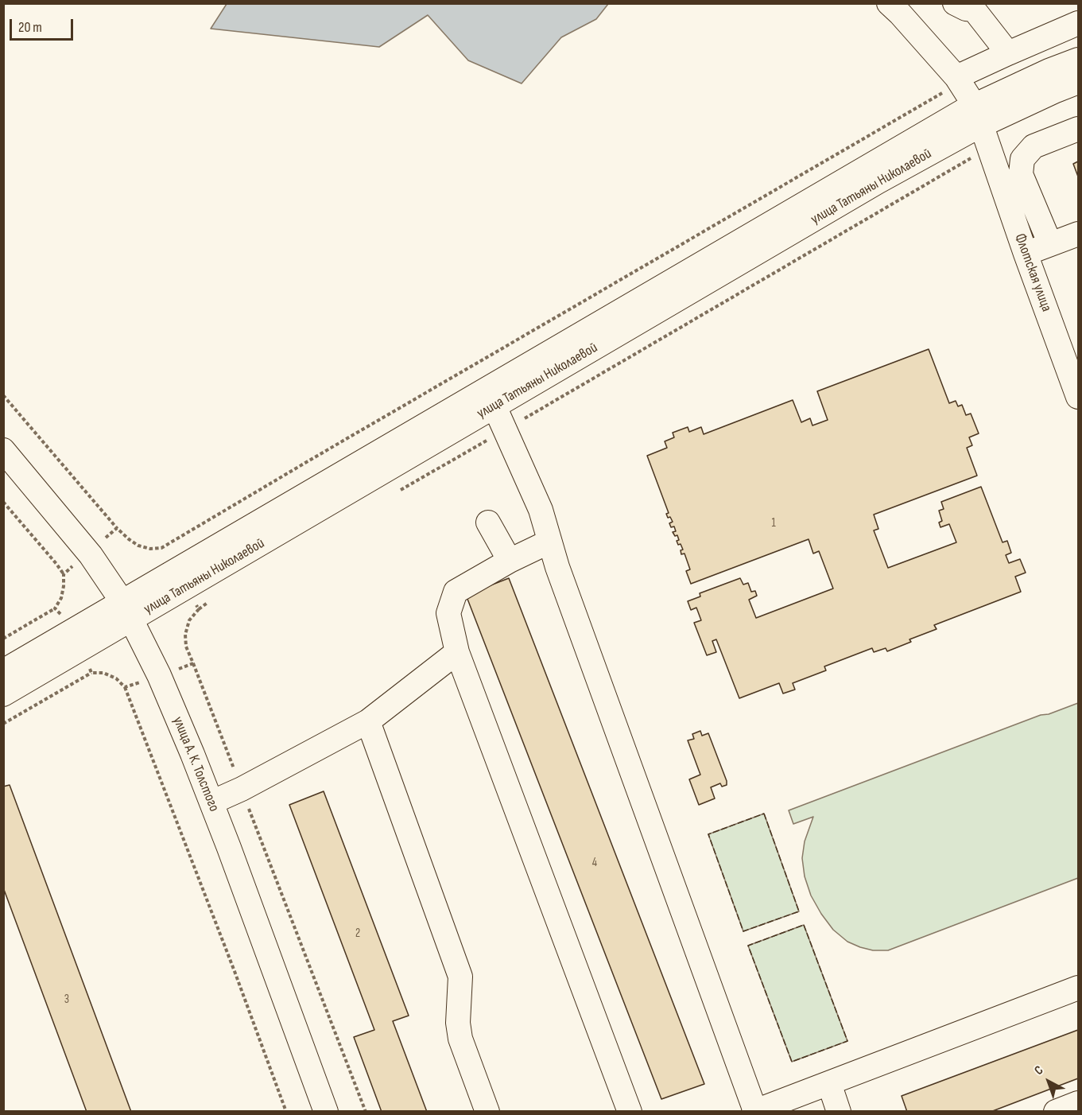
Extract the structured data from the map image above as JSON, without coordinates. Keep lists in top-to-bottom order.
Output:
{
  "streets": {
    "street": ["улица Татьяны Николаевой", "Флотская улица", "улица А. К. Толстого"]
  },
  "crossings": [
    ["улица Татьяны Николаевой", "Флотская улица"],
    ["улица Татьяны Николаевой", "улица А. К. Толстого"]
  ],
  "house_numbers": [
    "1",
    "4",
    "2",
    "3"
  ],
  "scale_bar": "20 m",
  "north": "top left"
}
